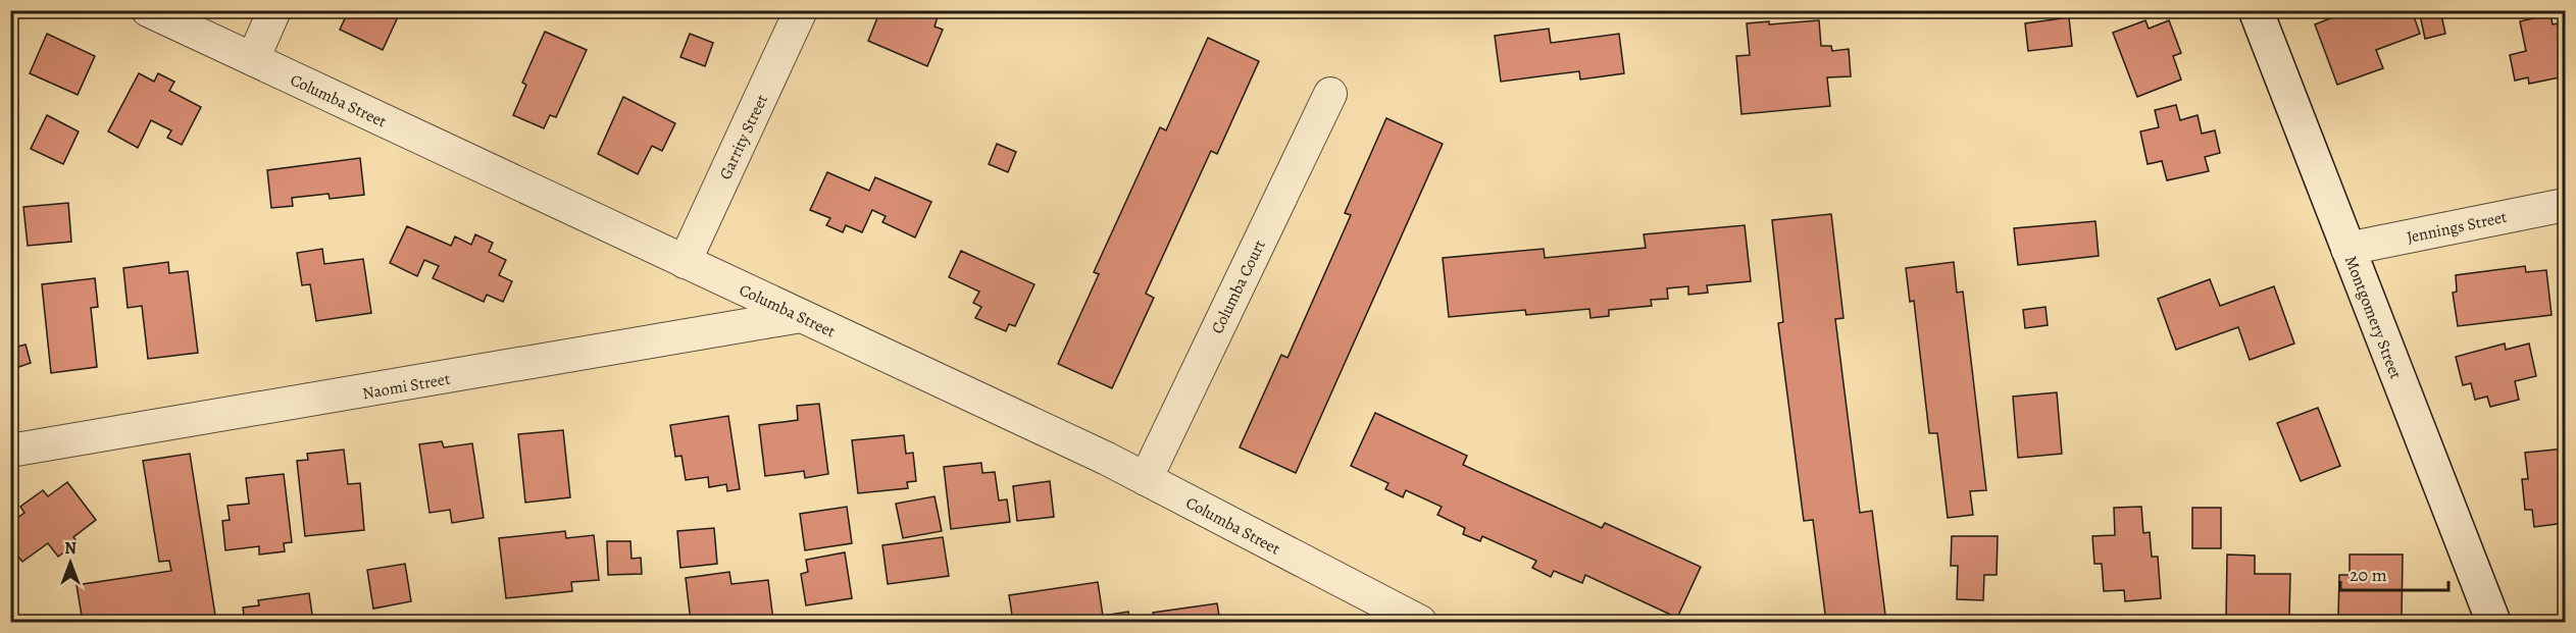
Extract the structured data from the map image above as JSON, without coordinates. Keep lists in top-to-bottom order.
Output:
{
  "streets": {
    "main road": ["Montgomery Street"],
    "street": [
      "Columba Street",
      "Garrity Street",
      "Jennings Street",
      "Columba Court",
      "Naomi Street"
    ]
  },
  "crossings": [
    ["Columba Street", "Garrity Street"],
    ["Columba Street", "Columba Court"],
    ["Columba Street", "Naomi Street"],
    ["Jennings Street", "Montgomery Street"]
  ],
  "scale_bar": "20 m",
  "north": "top"
}
